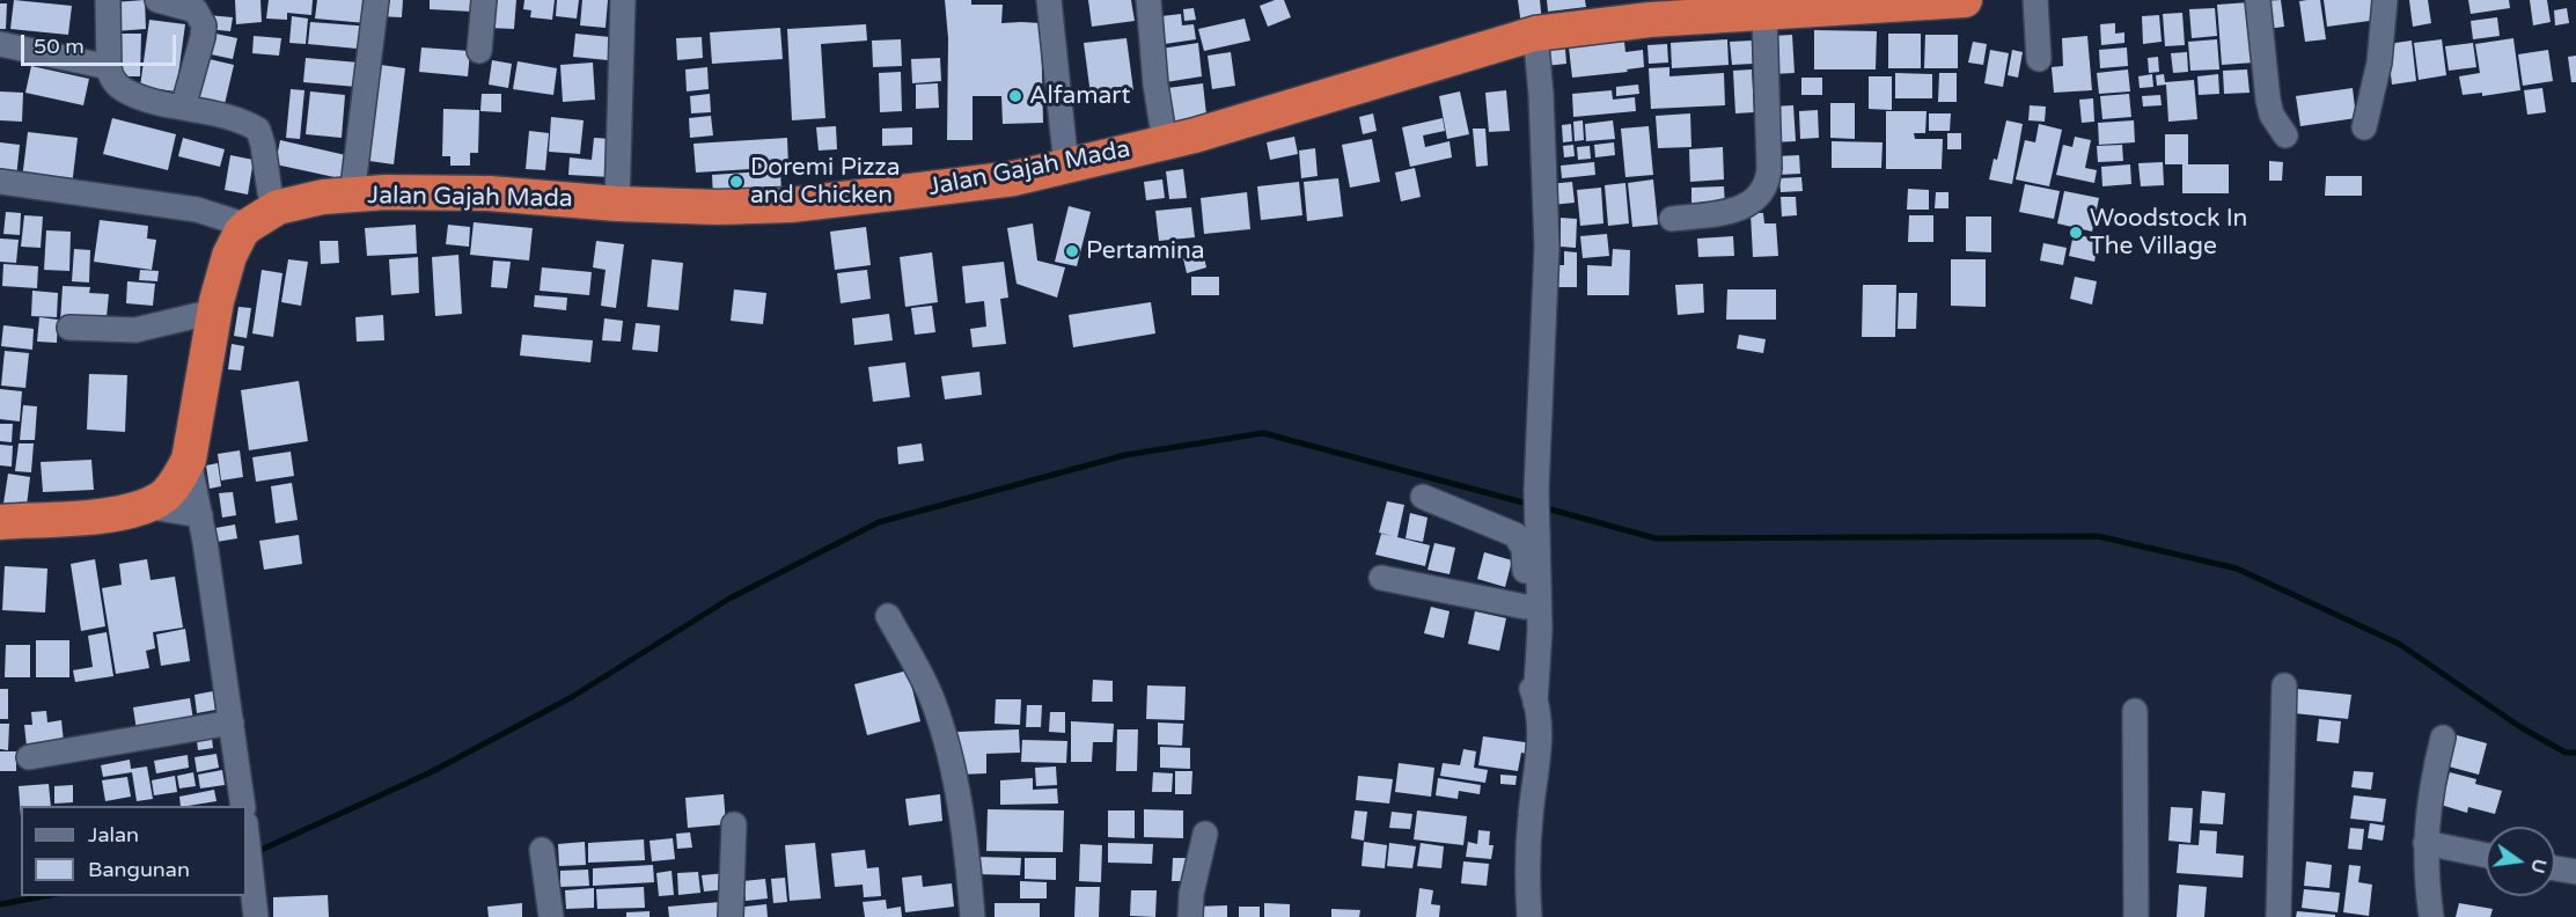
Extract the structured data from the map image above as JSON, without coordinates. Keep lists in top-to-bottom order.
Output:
{
  "streets": {
    "highway": ["Jalan Gajah Mada"]
  },
  "places": [
    "Alfamart",
    "Doremi Pizza and Chicken",
    "Woodstock In The Village",
    "Pertamina"
  ],
  "legend": ["Jalan", "Bangunan"],
  "scale_bar": "50 m",
  "north": "right"
}
